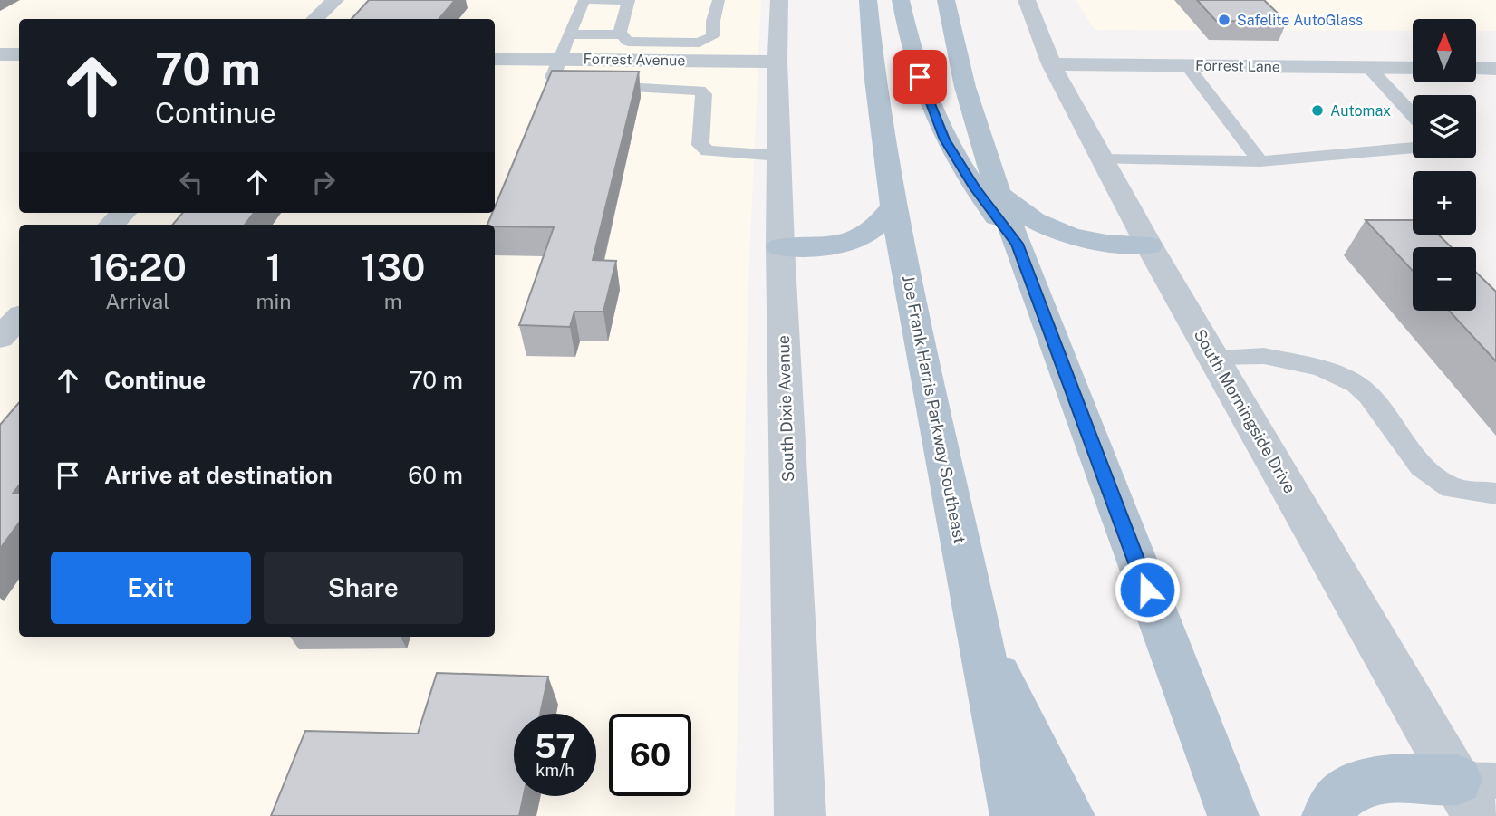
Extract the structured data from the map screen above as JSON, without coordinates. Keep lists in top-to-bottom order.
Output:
{
  "streets": {
    "main road": ["Joe Frank Harris Parkway Southeast"],
    "street": [
      "Forrest Avenue",
      "Forrest Lane",
      "South Dixie Avenue",
      "South Morningside Drive"
    ]
  },
  "crossings": [
    ["Forrest Avenue", "South Dixie Avenue"],
    ["Forrest Lane", "South Morningside Drive"]
  ],
  "places": ["Safelite AutoGlass", "Automax"],
  "north": "top",
  "page": {
    "map_buttons": ["+", "−"],
    "turn": ["70 m", "Continue"],
    "eta": [
      "16:20",
      "Arrival",
      "1",
      "min",
      "130",
      "m"
    ],
    "list": [
      {
        "name": "Continue",
        "value": "70 m"
      },
      {
        "name": "Arrive at destination",
        "value": "60 m"
      }
    ],
    "buttons": ["Exit", "Share"],
    "speed": "57 km/h",
    "limit": "60"
  }
}
